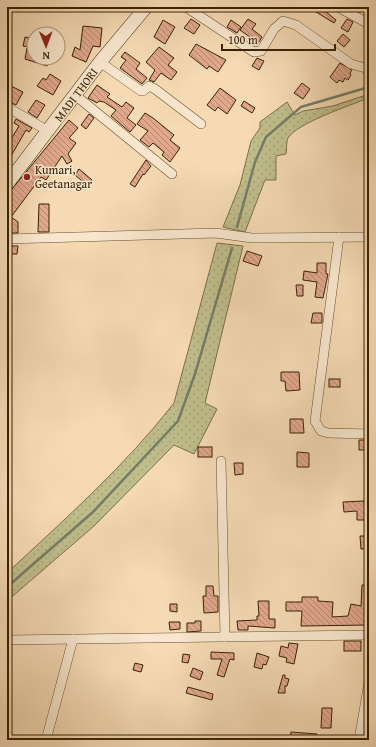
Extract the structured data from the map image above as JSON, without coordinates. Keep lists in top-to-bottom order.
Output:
{
  "streets": {
    "main road": ["MADI THORI"]
  },
  "places": ["Kumari, Geetanagar"],
  "scale_bar": "100 m",
  "north": "bottom"
}
